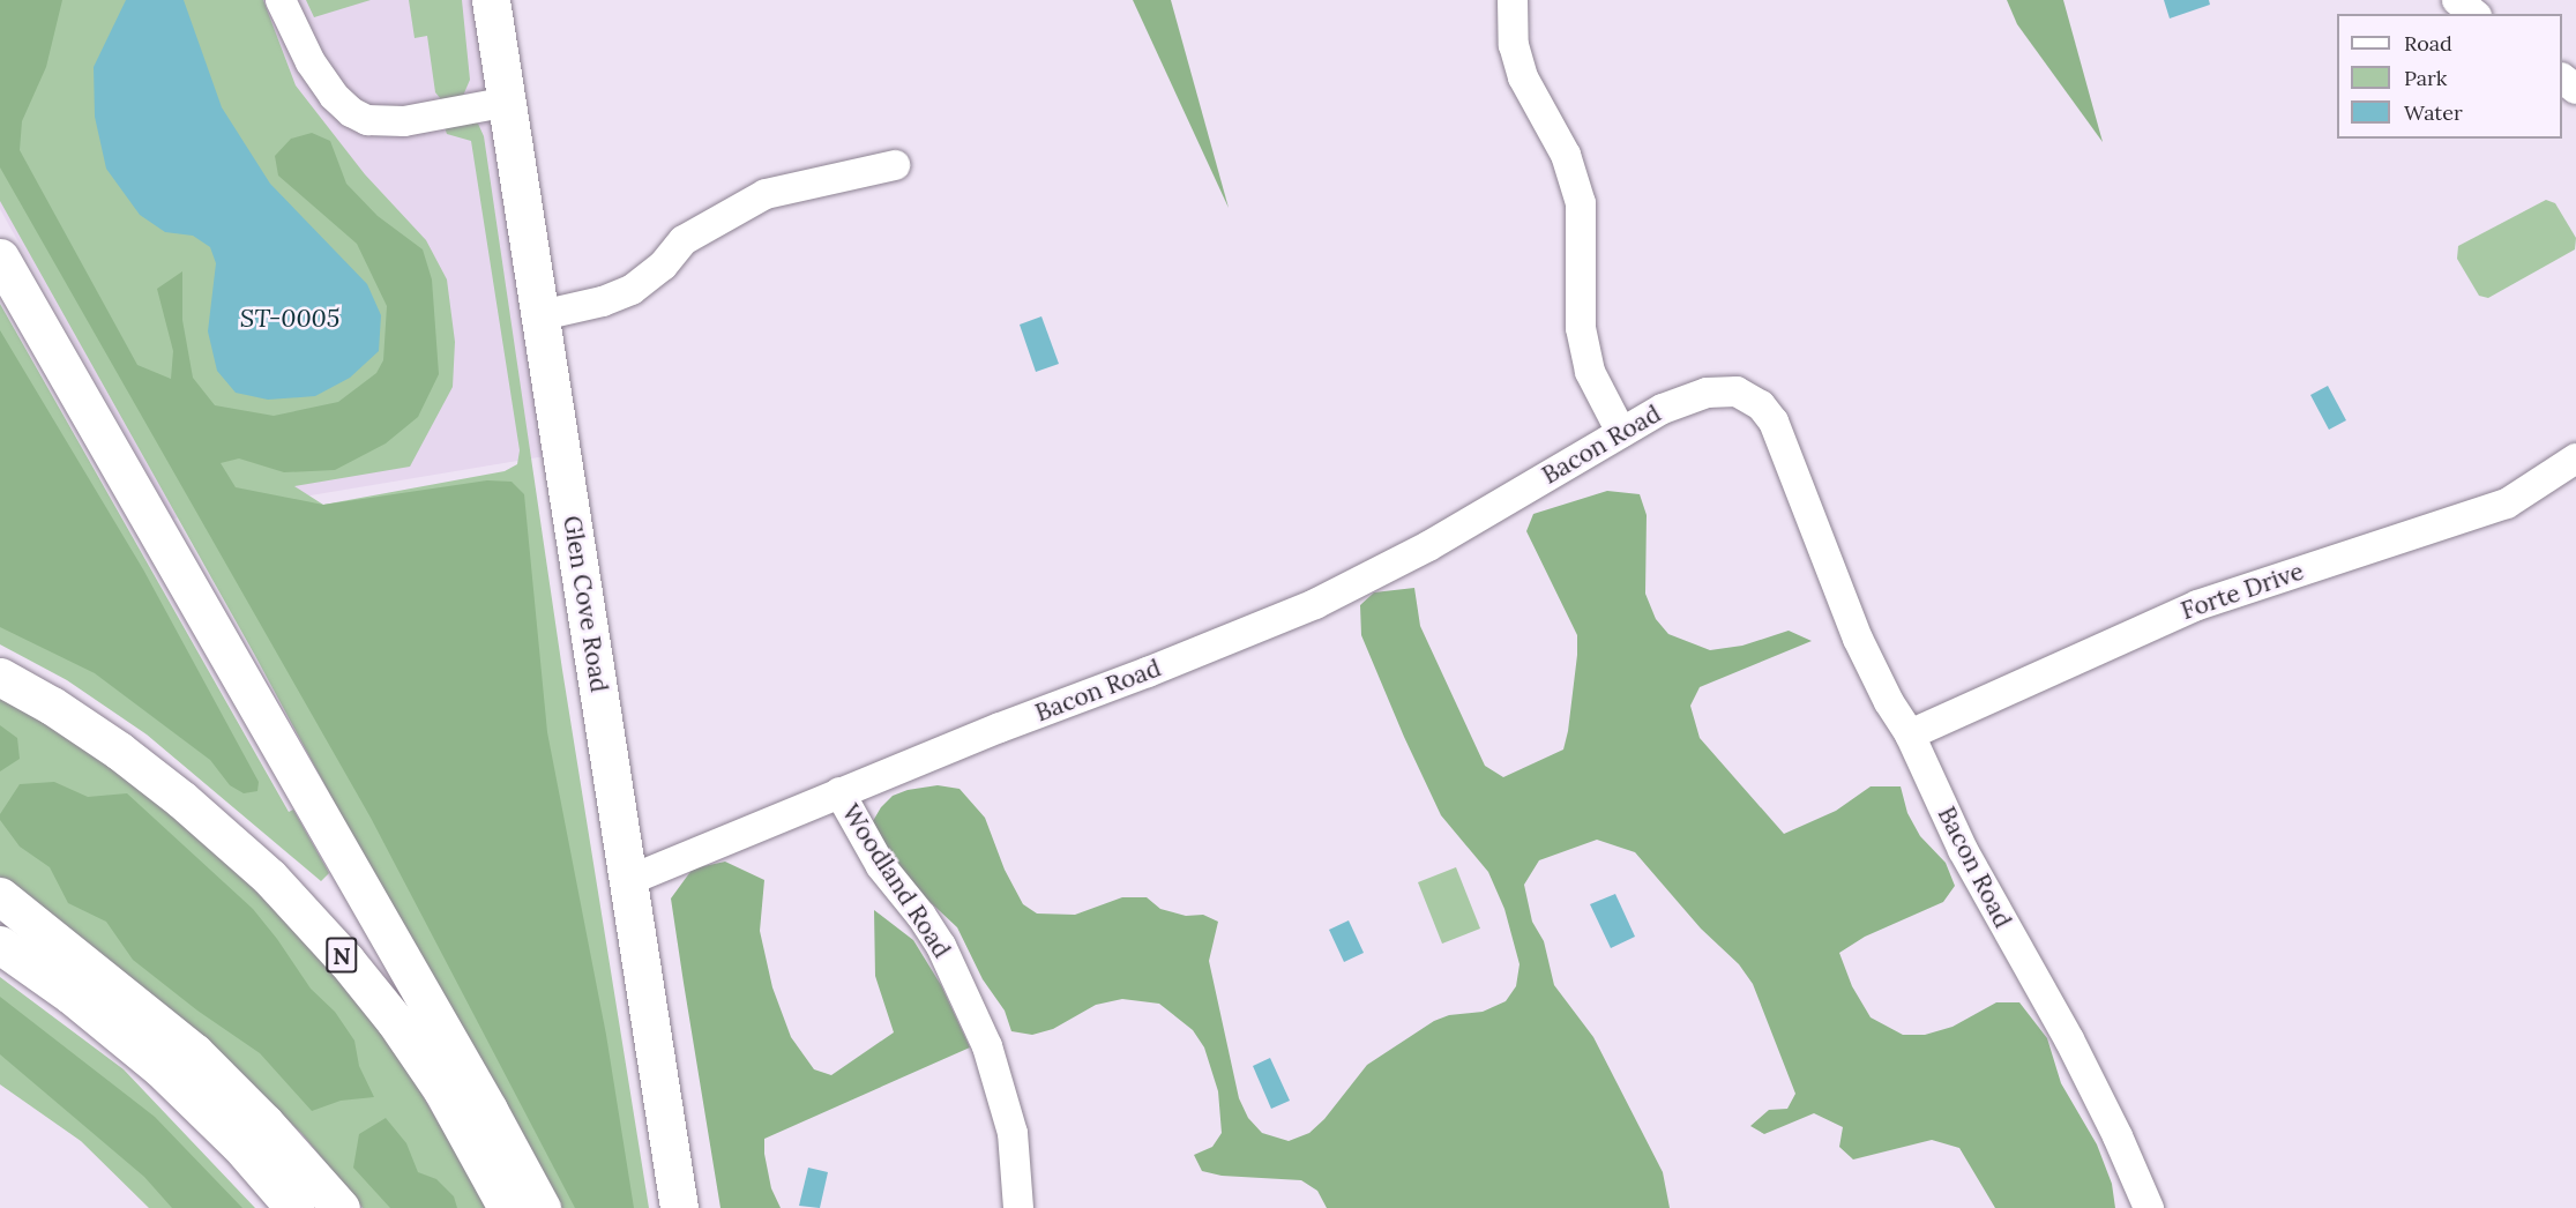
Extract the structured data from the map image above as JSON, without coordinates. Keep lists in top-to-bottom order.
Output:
{
  "streets": {
    "main road": ["Glen Cove Road", "N"],
    "street": ["Bacon Road", "Forte Drive", "Woodland Road"]
  },
  "crossings": [
    ["Bacon Road", "Forte Drive"],
    ["Bacon Road", "Glen Cove Road"],
    ["Bacon Road", "Woodland Road"]
  ],
  "water": ["ST-0005"],
  "legend": ["Road", "Park", "Water"]
}
